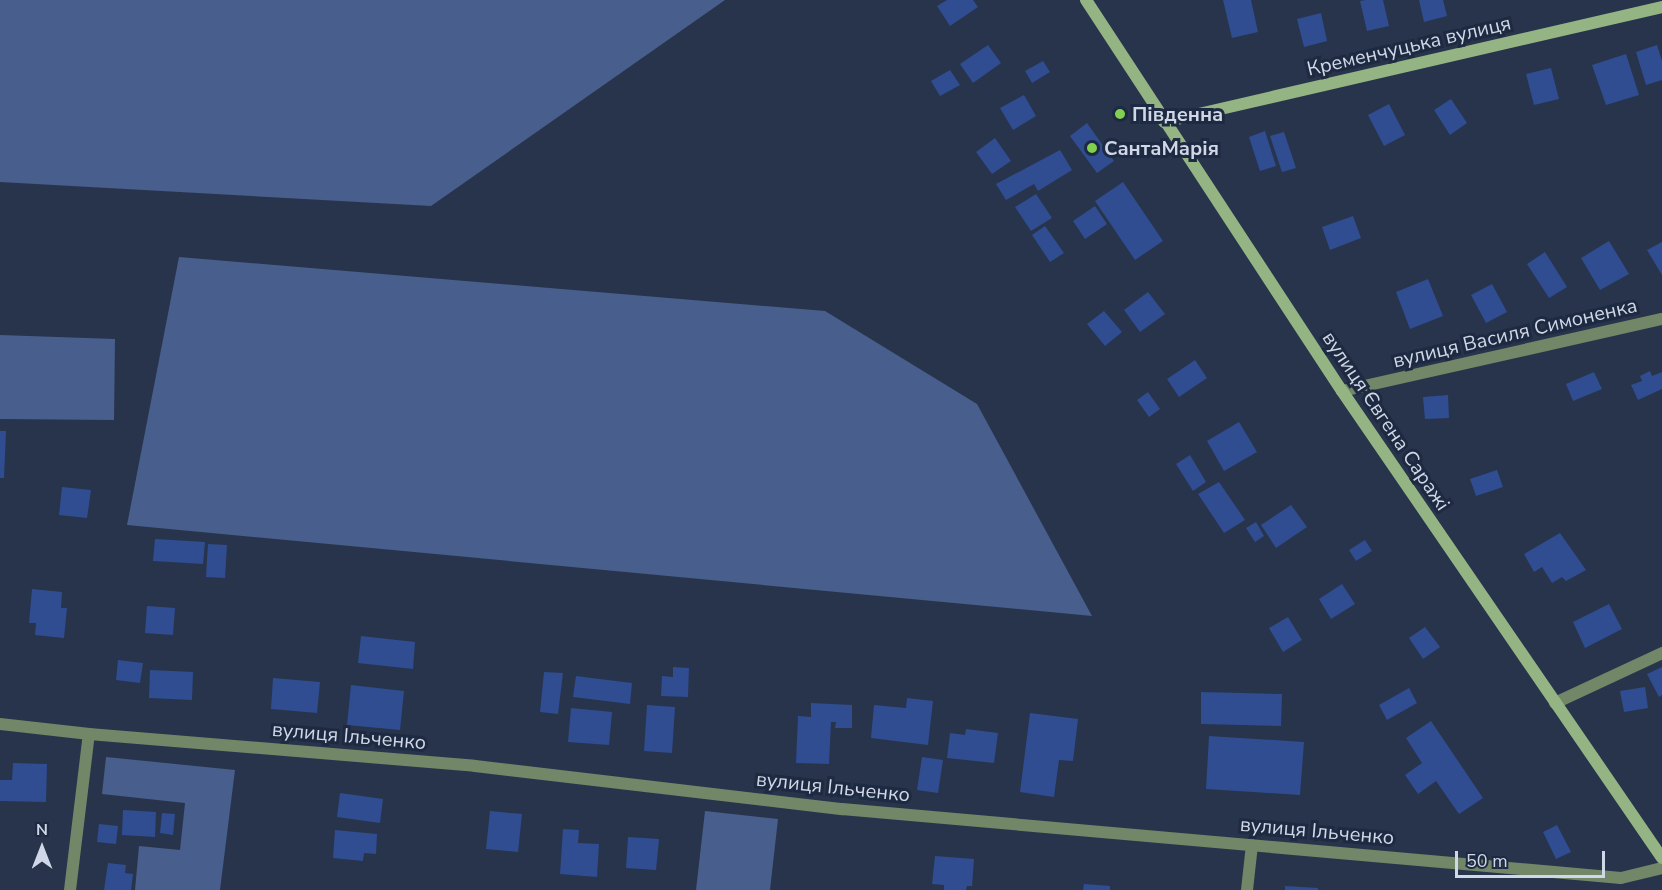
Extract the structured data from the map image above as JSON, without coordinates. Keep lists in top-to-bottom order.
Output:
{
  "streets": {
    "main road": ["Кременчуцька вулиця", "вулиця Євгена Саражі"],
    "street": ["вулиця Василя Симоненка", "вулиця Ільченко"]
  },
  "crossings": [
    ["Кременчуцька вулиця", "вулиця Євгена Саражі"],
    ["вулиця Василя Симоненка", "вулиця Євгена Саражі"]
  ],
  "places": ["Південна", "СантаМарія"],
  "scale_bar": "50 m",
  "north": "top"
}
